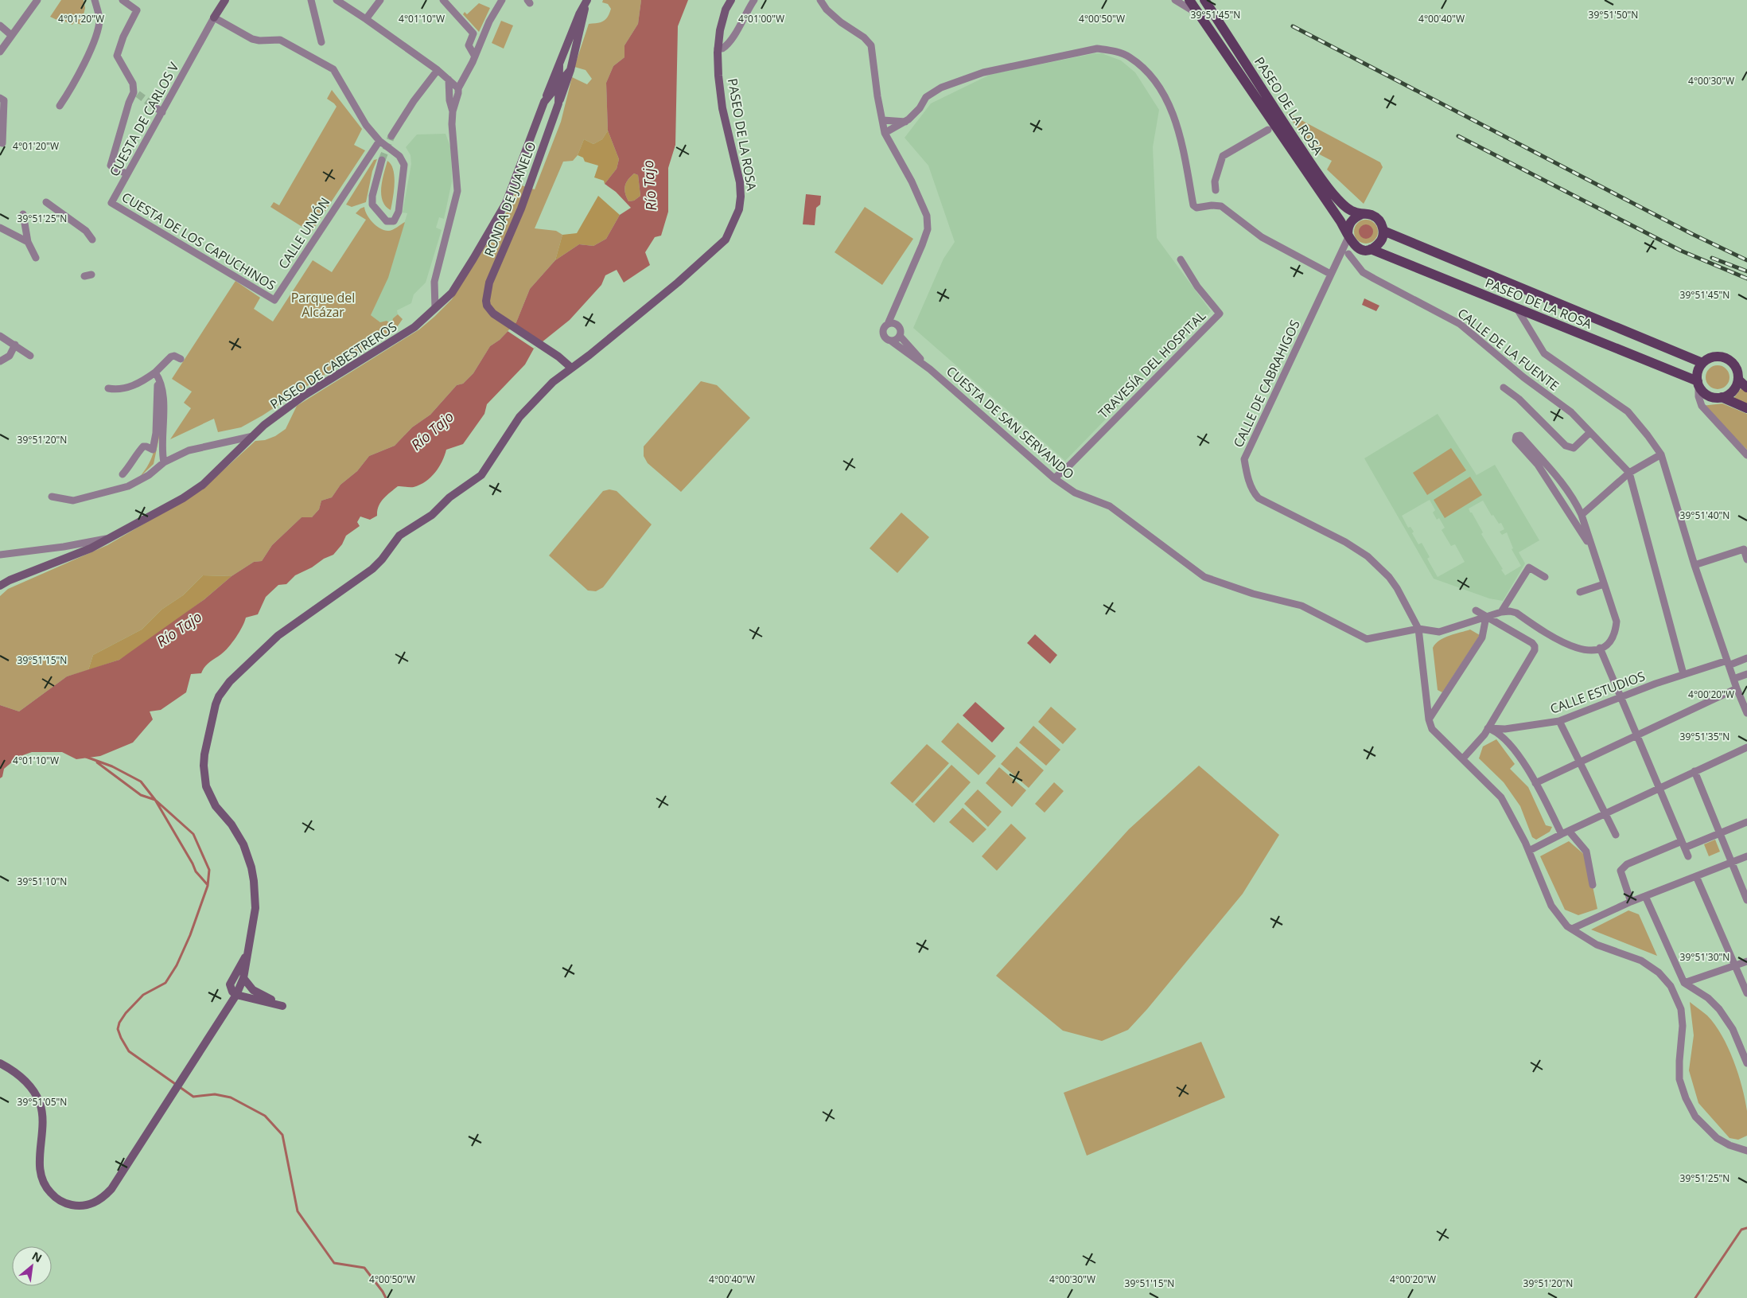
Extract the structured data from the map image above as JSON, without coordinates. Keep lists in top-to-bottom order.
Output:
{
  "streets": {
    "main road": ["PASEO DE LA ROSA", "RONDA DE JUANELO", "PASEO DE CABESTREROS"],
    "street": [
      "CUESTA DE CARLOS V",
      "CALLE UNIÓN",
      "CUESTA DE LOS CAPUCHINOS",
      "CALLE DE LA FUENTE",
      "TRAVESÍA DEL HOSPITAL",
      "CALLE DE CABRAHIGOS",
      "CUESTA DE SAN SERVANDO",
      "CALLE ESTUDIOS"
    ]
  },
  "crossings": [
    ["PASEO DE LA ROSA", "RONDA DE JUANELO"],
    ["PASEO DE LA ROSA", "CALLE DE LA FUENTE"],
    ["PASEO DE LA ROSA", "CALLE DE CABRAHIGOS"],
    ["CUESTA DE CARLOS V", "CUESTA DE LOS CAPUCHINOS"],
    ["RONDA DE JUANELO", "PASEO DE CABESTREROS"],
    ["CALLE UNIÓN", "CUESTA DE LOS CAPUCHINOS"],
    ["CALLE DE LA FUENTE", "CALLE DE CABRAHIGOS"],
    ["CALLE DE LA FUENTE", "CALLE ESTUDIOS"],
    ["TRAVESÍA DEL HOSPITAL", "CUESTA DE SAN SERVANDO"],
    ["CALLE DE CABRAHIGOS", "CUESTA DE SAN SERVANDO"]
  ],
  "water": ["Río Tajo"],
  "parks": ["Parque del Alcázar"],
  "north": "top right",
  "coordinates": [
    "39°51'45\"N",
    "39°51'50\"N",
    "4°01'20\"W",
    "4°01'10\"W",
    "4°01'00\"W",
    "4°00'50\"W",
    "4°00'40\"W",
    "4°00'30\"W",
    "39°51'25\"N",
    "39°51'20\"N",
    "39°51'40\"N",
    "39°51'15\"N",
    "4°00'20\"W",
    "39°51'35\"N",
    "39°51'10\"N",
    "39°51'30\"N",
    "39°51'05\"N"
  ]
}
